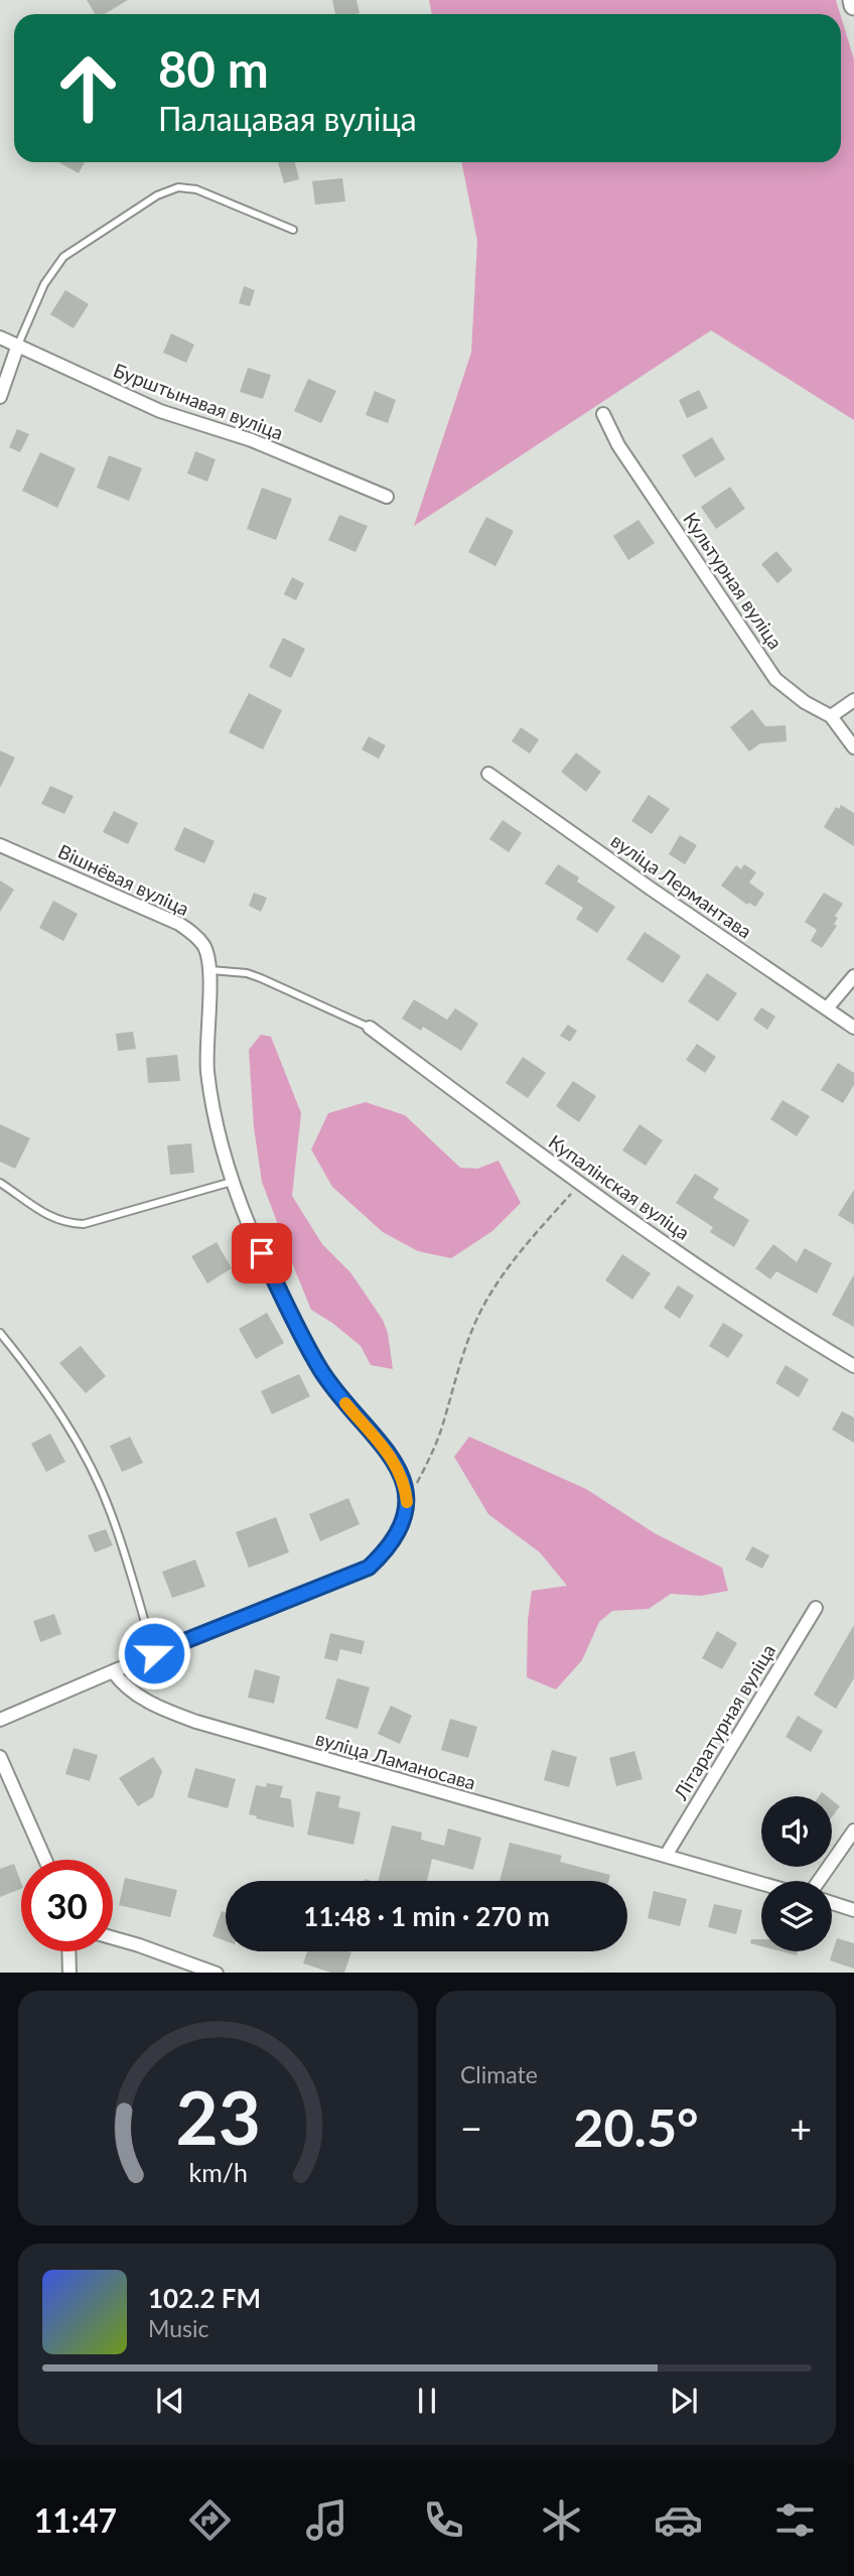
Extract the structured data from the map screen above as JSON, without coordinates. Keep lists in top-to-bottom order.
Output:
{
  "streets": {
    "street": [
      "Бурштынавая вуліца",
      "Культурная вуліца",
      "Вішнёвая вуліца",
      "вуліца Лермантава",
      "Купалінская вуліца",
      "Літаратурная вуліца",
      "вуліца Ламаносава"
    ]
  },
  "crossings": [
    ["Літаратурная вуліца", "вуліца Ламаносава"]
  ],
  "page": {
    "turn": ["80 m", "Палацавая вуліца"],
    "limit": "30",
    "trip": "11:48 · 1 min · 270 m",
    "tile": "Climate",
    "heat": ["−", "20.5°", "+"],
    "song": ["102.2 FM", "Music"],
    "tabs": "11:47",
    "gauge": ["23", "km/h"]
  }
}
